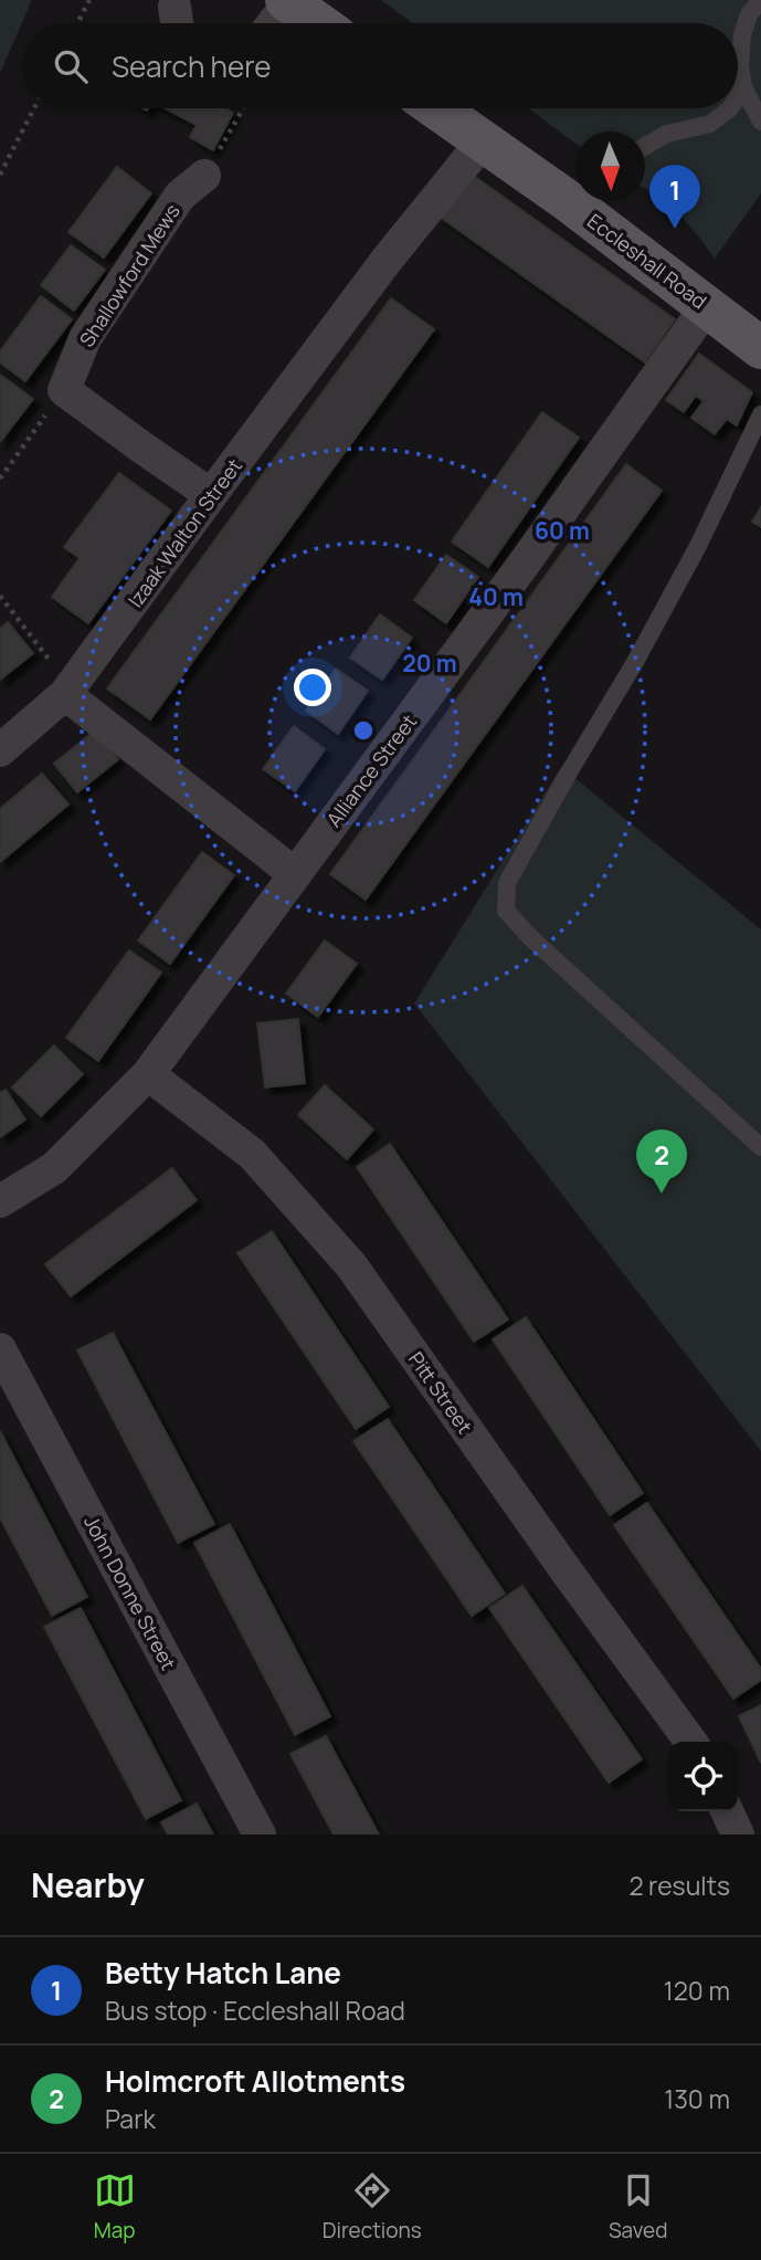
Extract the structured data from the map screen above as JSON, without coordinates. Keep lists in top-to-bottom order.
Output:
{
  "streets": {
    "main road": ["Eccleshall Road"],
    "street": [
      "Shallowford Mews",
      "Izaak Walton Street",
      "Alliance Street",
      "Pitt Street",
      "John Donne Street"
    ]
  },
  "crossings": [
    ["Eccleshall Road", "Izaak Walton Street"],
    ["Eccleshall Road", "Alliance Street"],
    ["Alliance Street", "Pitt Street"]
  ],
  "north": "bottom",
  "page": {
    "search": "Search here",
    "pins": ["1", "2"],
    "heading": ["Nearby", "2 results"],
    "list": [
      {
        "mark": "1",
        "name": "Betty Hatch Lane",
        "note": "Bus stop · Eccleshall Road",
        "value": "120 m"
      },
      {
        "mark": "2",
        "name": "Holmcroft Allotments",
        "note": "Park",
        "value": "130 m"
      }
    ],
    "nav": ["Map", "Directions", "Saved"]
  },
  "rings": ["60 m", "40 m", "20 m"]
}
